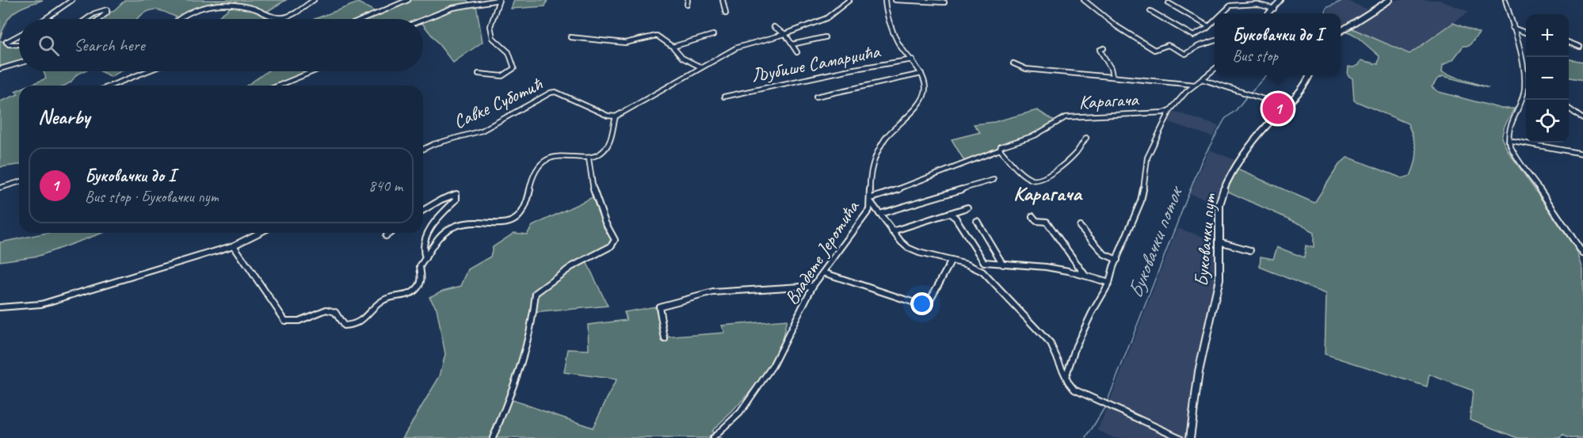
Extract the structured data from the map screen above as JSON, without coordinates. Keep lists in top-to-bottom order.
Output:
{
  "streets": {
    "street": [
      "Љубише Самарџића",
      "Карагача",
      "Савке Суботић",
      "Буковачки пут",
      "Владете Јеротића"
    ]
  },
  "crossings": [
    ["Љубише Самарџића", "Владете Јеротића"],
    ["Карагача", "Владете Јеротића"]
  ],
  "districts": ["Карагача"],
  "water": ["Буковачки поток"],
  "page": {
    "popup": ["Буковачки до I", "Bus stop"],
    "map_buttons": ["+", "−"],
    "search": "Search here",
    "heading": "Nearby",
    "pins": "1",
    "list": [
      {
        "mark": "1",
        "name": "Буковачки до I",
        "note": "Bus stop · Буковачки пут",
        "value": "840 m"
      }
    ]
  }
}
